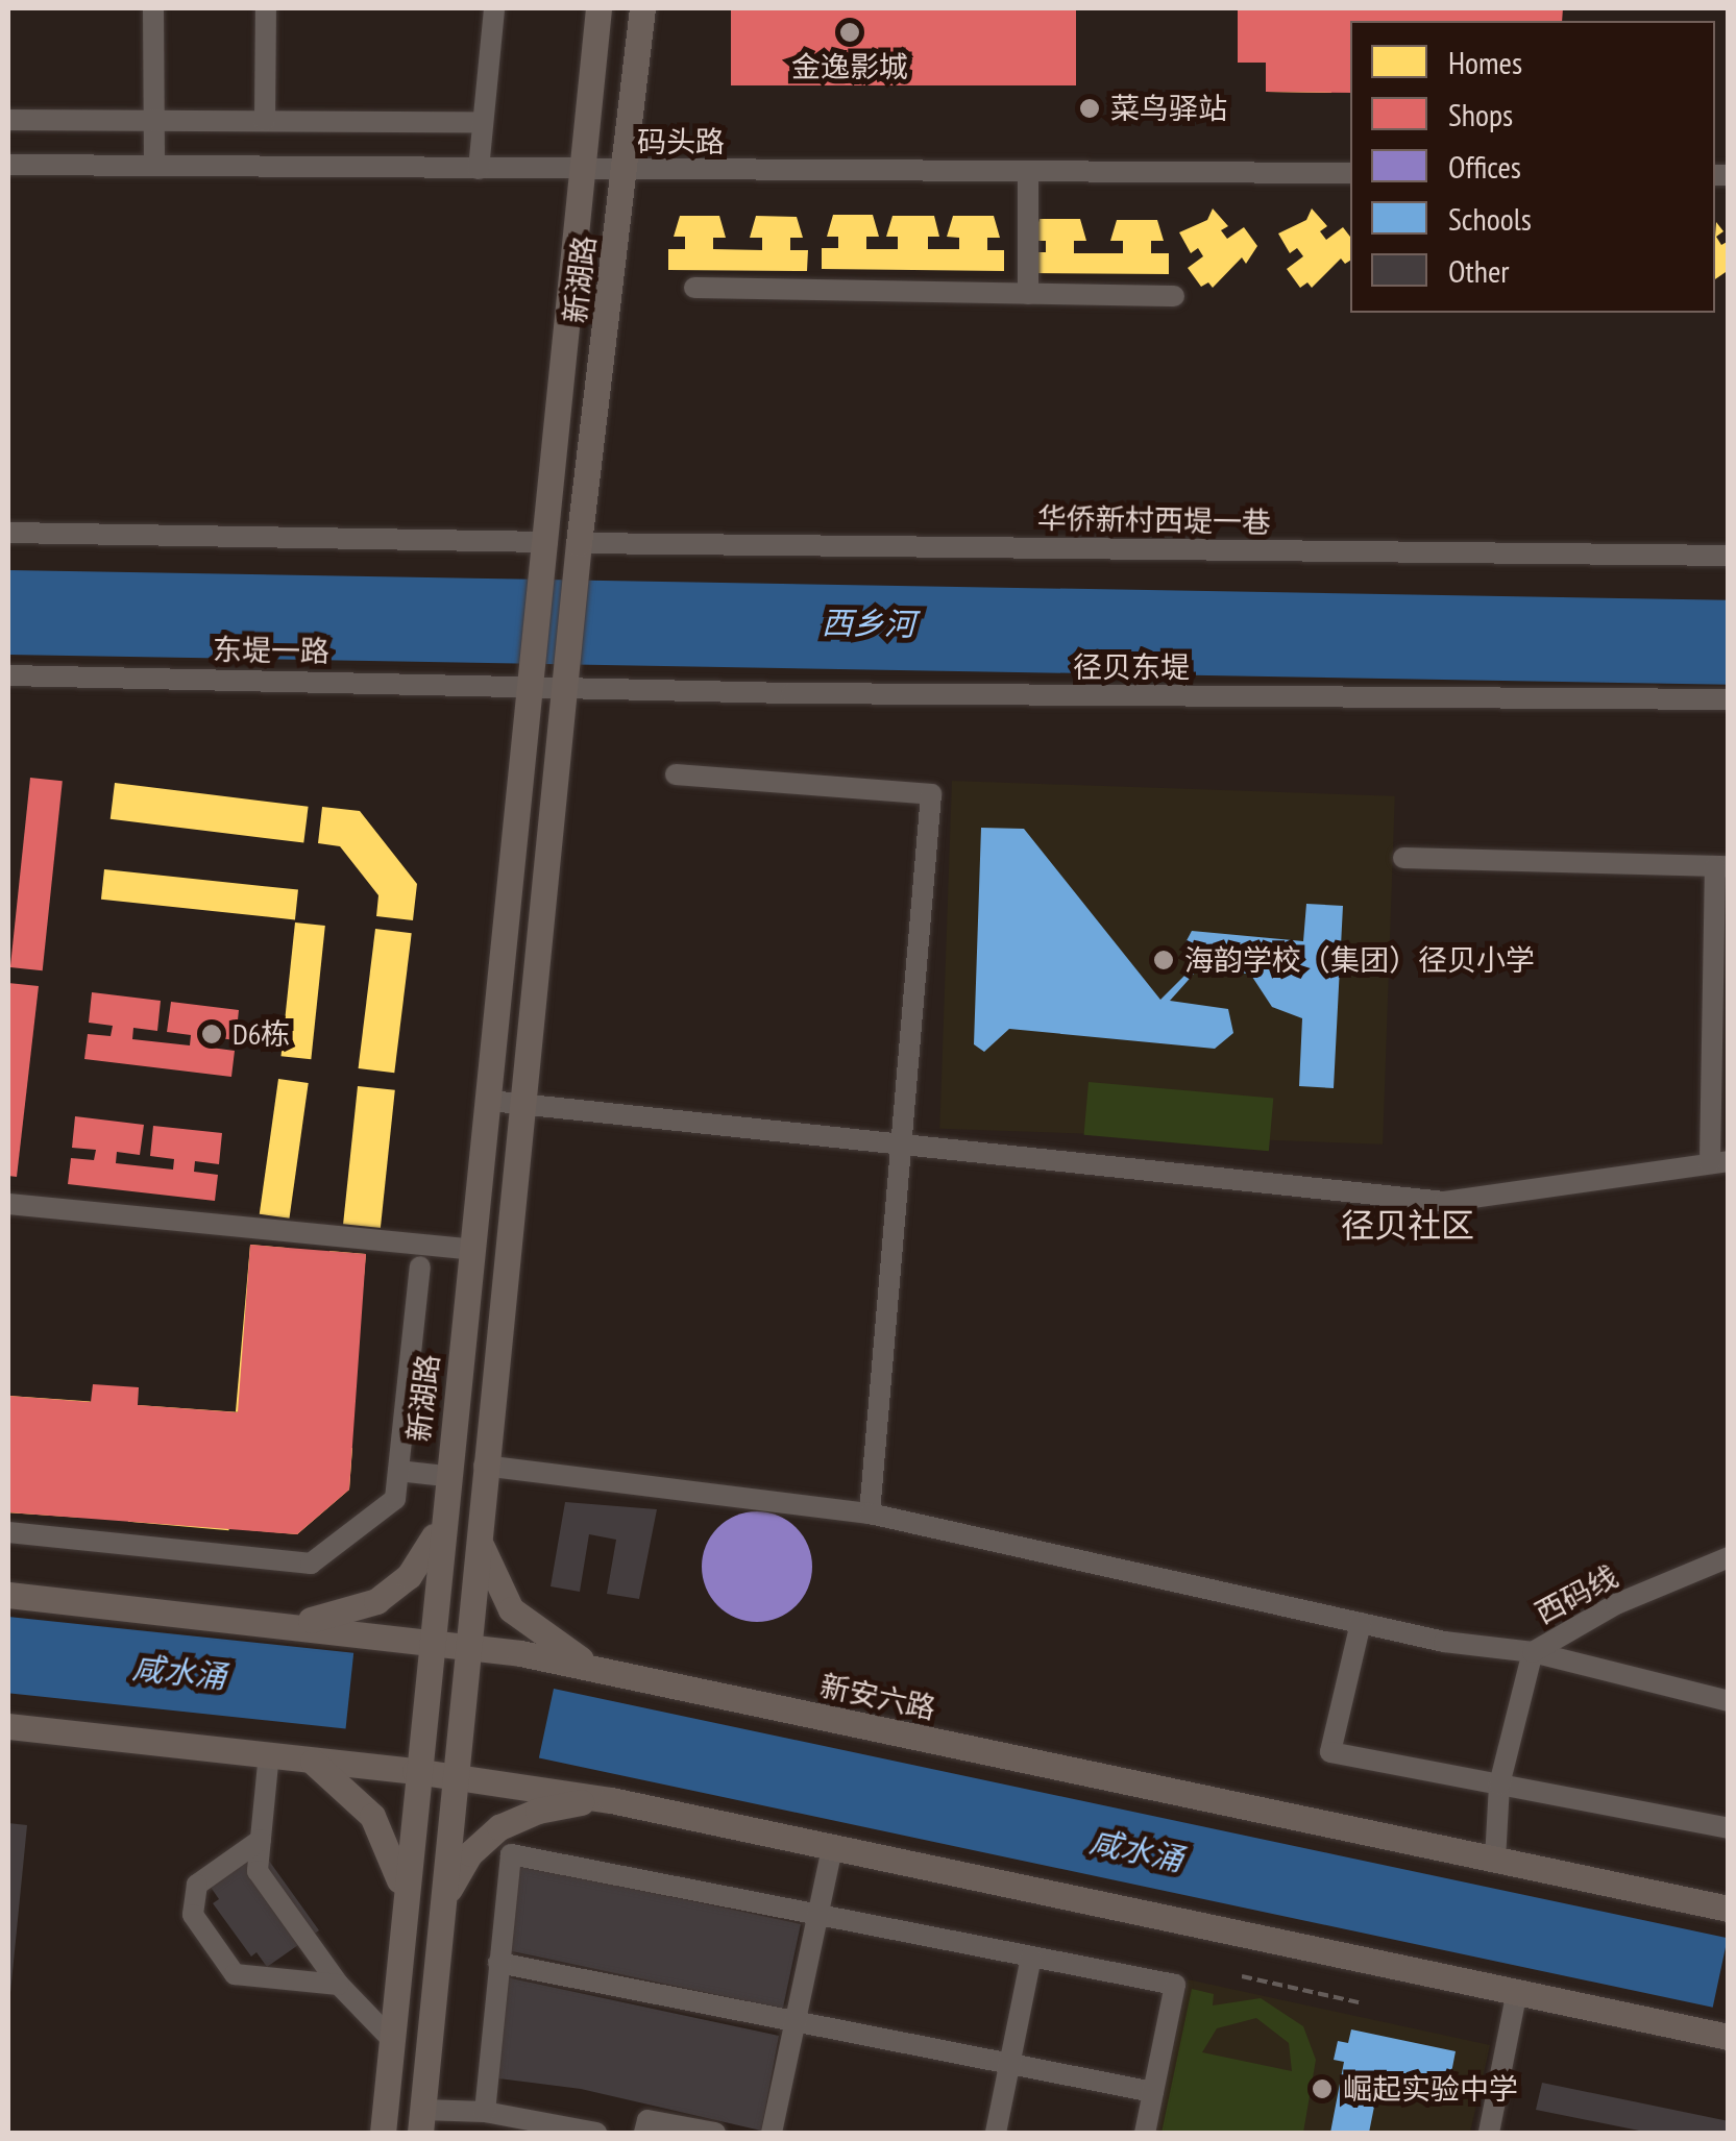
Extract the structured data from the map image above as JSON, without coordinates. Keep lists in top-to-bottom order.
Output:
{
  "streets": {
    "main road": ["新湖路", "新安六路"],
    "street": [
      "码头路",
      "华侨新村西堤一巷",
      "东堤一路",
      "径贝东堤",
      "西码线"
    ]
  },
  "crossings": [
    ["码头路", "新湖路"],
    ["新湖路", "华侨新村西堤一巷"],
    ["新湖路", "东堤一路"],
    ["新湖路", "径贝东堤"],
    ["新湖路", "新安六路"],
    ["东堤一路", "径贝东堤"],
    ["西码线", "新安六路"]
  ],
  "districts": ["径贝社区"],
  "water": ["西乡河", "咸水涌"],
  "places": [
    "金逸影城",
    "菜鸟驿站",
    "海韵学校（集团）径贝小学",
    "D6栋",
    "崛起实验中学"
  ],
  "legend": [
    "Homes",
    "Shops",
    "Offices",
    "Schools",
    "Other"
  ]
}
